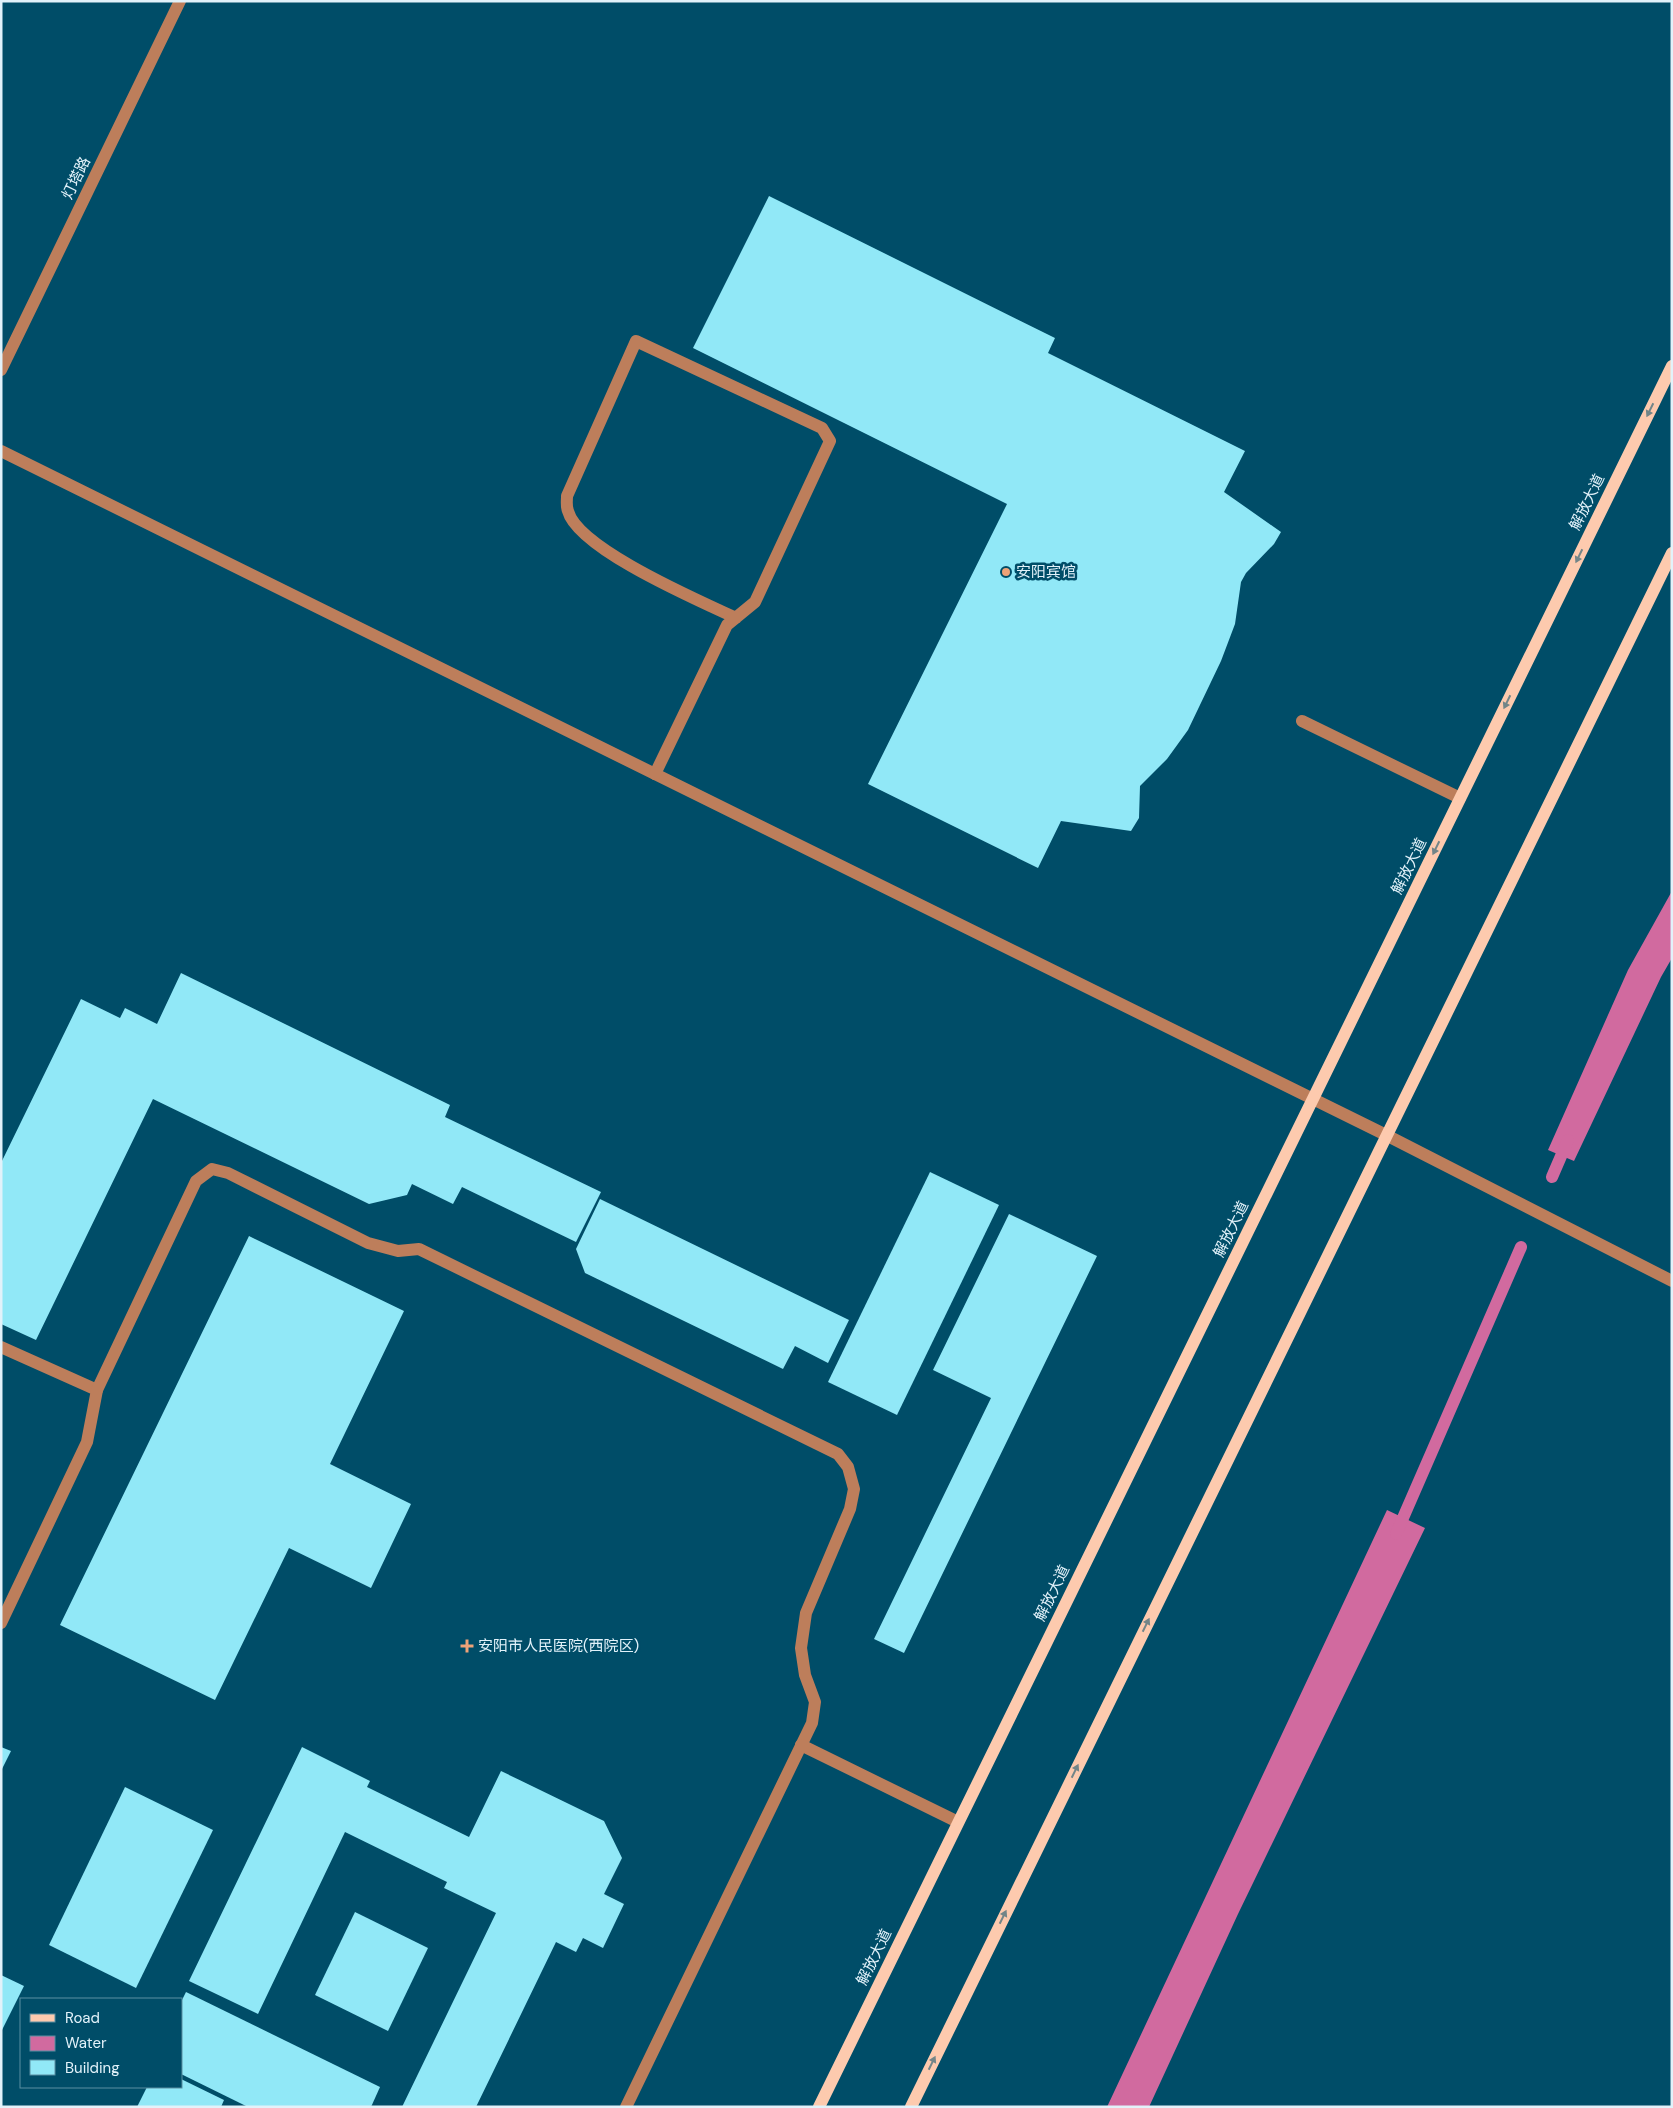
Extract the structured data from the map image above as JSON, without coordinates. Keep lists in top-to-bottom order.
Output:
{
  "streets": {
    "main road": ["解放大道"],
    "street": ["灯塔路"]
  },
  "places": {
    "other": ["安阳宾馆"],
    "health": ["安阳市人民医院(西院区)"]
  },
  "legend": ["Road", "Water", "Building"]
}
